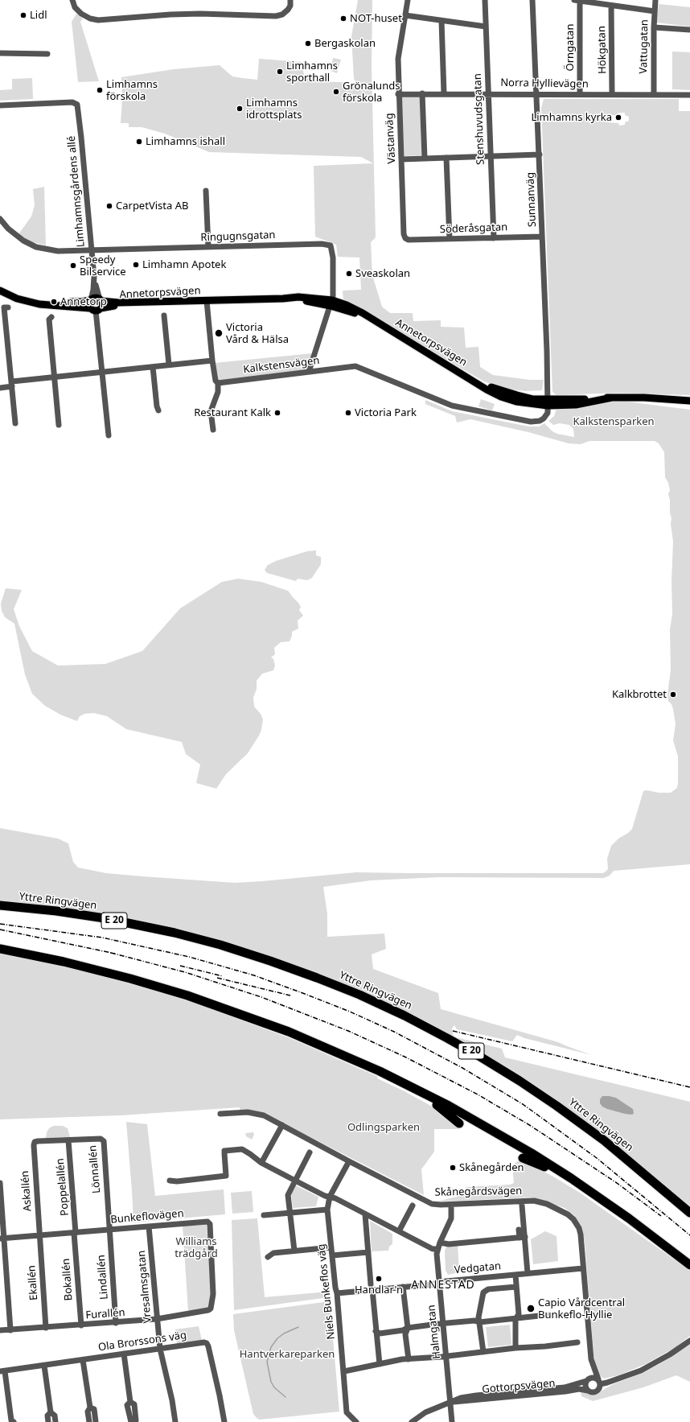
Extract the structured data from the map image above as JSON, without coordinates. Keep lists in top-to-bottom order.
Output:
{
  "streets": {
    "highway": ["Yttre Ringvägen", "E 20"],
    "main road": ["Annetorpsvägen"],
    "street": [
      "Vattugatan",
      "Örngatan",
      "Hökgatan",
      "Norra Hyllievägen",
      "Stenshuvudsgatan",
      "Västanväg",
      "Limhamnsgårdens allé",
      "Sunnanväg",
      "Söderåsgatan",
      "Ringugnsgatan",
      "Kalkstensvägen",
      "Lönnallén",
      "Poppelallén",
      "Askallén",
      "Skånegårdsvägen",
      "Bunkeflovägen",
      "Vedgatan",
      "Lindallén",
      "Bokallén",
      "Ekallén",
      "Vresalmsgatan",
      "Niels Bunkeflos väg",
      "Furallén",
      "Halmgatan",
      "Ola Brorssons väg",
      "Gottorpsvägen"
    ]
  },
  "crossings": [
    ["Vattugatan", "Norra Hyllievägen"],
    ["Örngatan", "Norra Hyllievägen"],
    ["Hökgatan", "Norra Hyllievägen"],
    ["Norra Hyllievägen", "Stenshuvudsgatan"],
    ["Norra Hyllievägen", "Västanväg"],
    ["Norra Hyllievägen", "Sunnanväg"],
    ["Stenshuvudsgatan", "Söderåsgatan"],
    ["Västanväg", "Söderåsgatan"],
    ["Limhamnsgårdens allé", "Ringugnsgatan"],
    ["Limhamnsgårdens allé", "Annetorpsvägen"],
    ["Sunnanväg", "Söderåsgatan"],
    ["Sunnanväg", "Annetorpsvägen"],
    ["Sunnanväg", "Kalkstensvägen"],
    ["Ringugnsgatan", "Annetorpsvägen"],
    ["Annetorpsvägen", "Kalkstensvägen"],
    ["Lönnallén", "Poppelallén"],
    ["Lönnallén", "Askallén"],
    ["Lönnallén", "Bunkeflovägen"],
    ["Lönnallén", "Lindallén"],
    ["Poppelallén", "Bunkeflovägen"],
    ["Poppelallén", "Bokallén"],
    ["Askallén", "Bunkeflovägen"],
    ["Askallén", "Ekallén"],
    ["Skånegårdsvägen", "Vedgatan"],
    ["Skånegårdsvägen", "Niels Bunkeflos väg"],
    ["Skånegårdsvägen", "Halmgatan"],
    ["Skånegårdsvägen", "Gottorpsvägen"],
    ["Bunkeflovägen", "Lindallén"],
    ["Bunkeflovägen", "Bokallén"],
    ["Bunkeflovägen", "Ekallén"],
    ["Bunkeflovägen", "Vresalmsgatan"],
    ["Bunkeflovägen", "Furallén"],
    ["Vedgatan", "Niels Bunkeflos väg"],
    ["Vedgatan", "Halmgatan"],
    ["Lindallén", "Furallén"],
    ["Bokallén", "Furallén"],
    ["Ekallén", "Furallén"],
    ["Vresalmsgatan", "Furallén"],
    ["Vresalmsgatan", "Ola Brorssons väg"],
    ["Halmgatan", "Gottorpsvägen"]
  ],
  "districts": ["ANNESTAD"],
  "parks": [
    "Kalkstensparken",
    "Odlingsparken",
    "Williams trädgård",
    "Hantverkareparken"
  ],
  "places": [
    "Lidl",
    "NOT-huset",
    "Bergaskolan",
    "Limhamns sporthall",
    "Limhamns förskola",
    "Grönalunds förskola",
    "Limhamns idrottsplats",
    "Limhamns kyrka",
    "Limhamns ishall",
    "CarpetVista AB",
    "Limhamn Apotek",
    "Speedy Bilservice",
    "Sveaskolan",
    "Annetorp",
    "Victoria Vård & Hälsa",
    "Restaurant Kalk",
    "Victoria Park",
    "Kalkbrottet",
    "Skånegården",
    "Handlar'n",
    "Capio Vårdcentral Bunkeflo-Hyllie"
  ]
}
